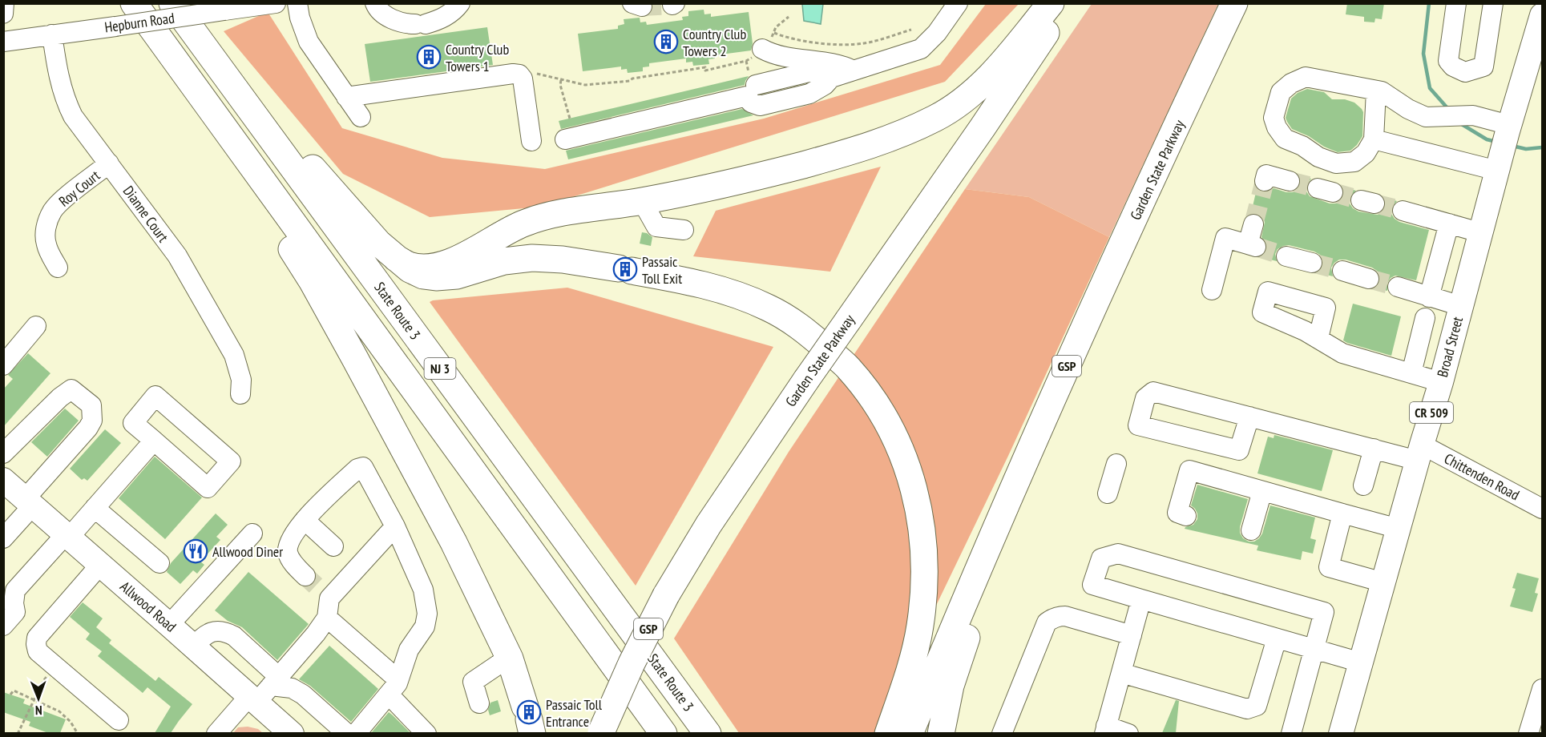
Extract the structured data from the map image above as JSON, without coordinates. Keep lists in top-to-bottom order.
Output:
{
  "streets": {
    "highway": [
      "Garden State Parkway",
      "State Route 3",
      "GSP",
      "NJ 3"
    ],
    "main road": ["Broad Street", "CR 509", "Allwood Road"],
    "street": [
      "Hepburn Road",
      "Roy Court",
      "Dianne Court",
      "Chittenden Road"
    ]
  },
  "crossings": [
    ["Hepburn Road", "Dianne Court"],
    ["Roy Court", "Dianne Court"],
    ["Broad Street", "Chittenden Road"]
  ],
  "places": {
    "building": [
      "Country Club Towers 2",
      "Country Club Towers 1",
      "Passaic Toll Exit",
      "Passaic Toll Entrance"
    ],
    "restaurant": ["Allwood Diner"]
  },
  "north": "bottom"
}
